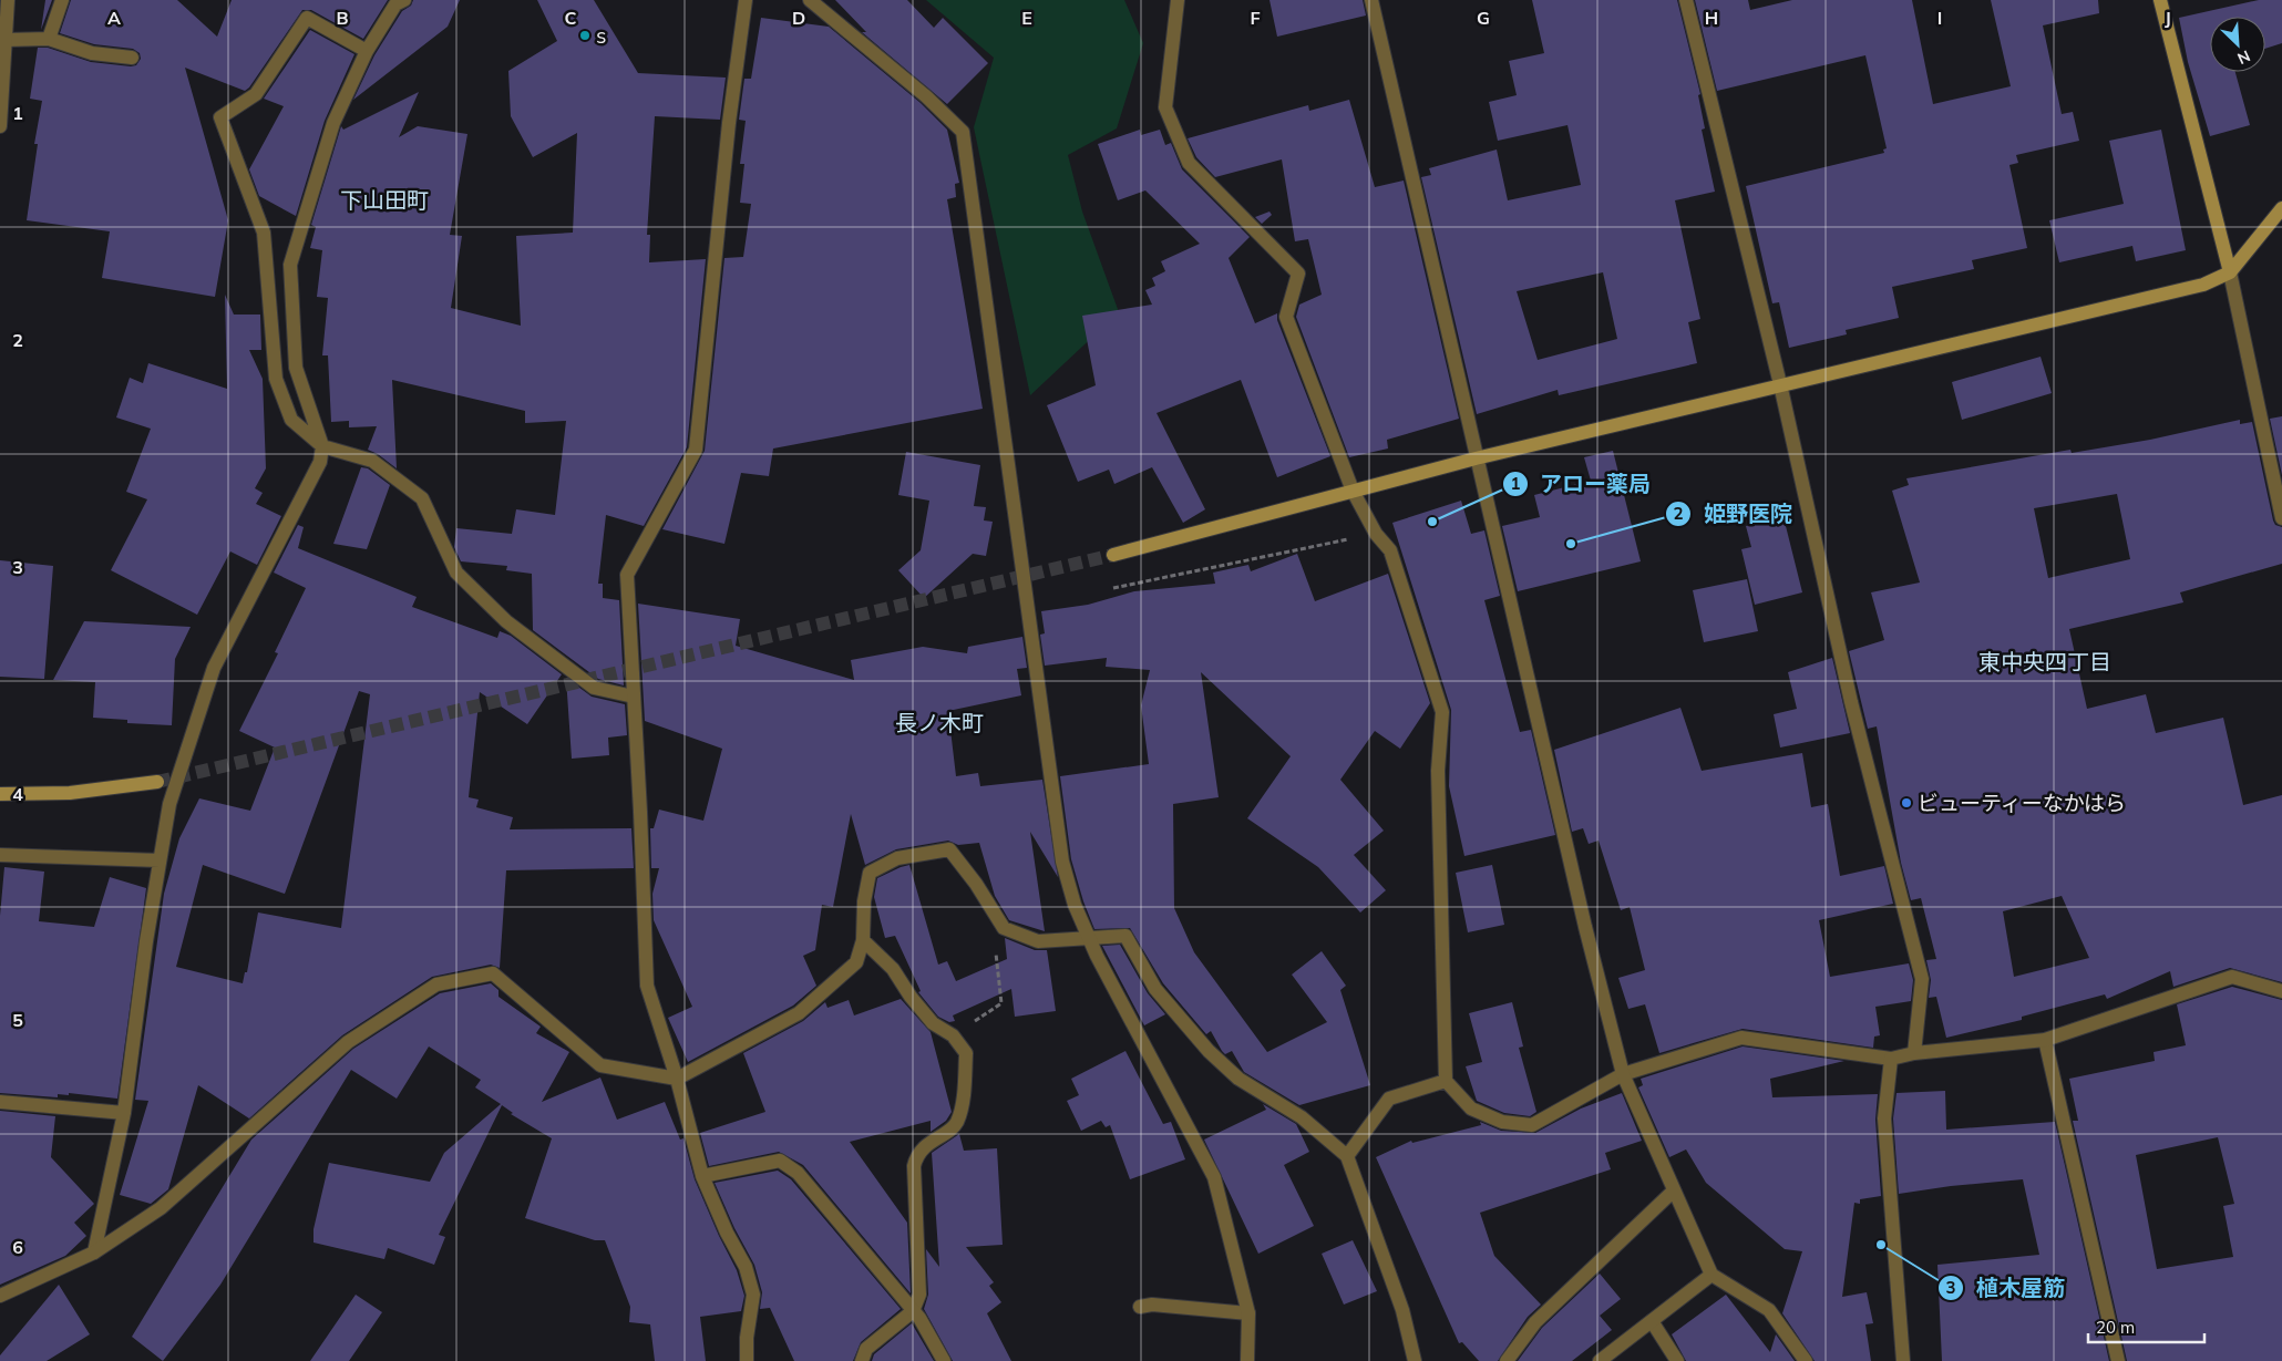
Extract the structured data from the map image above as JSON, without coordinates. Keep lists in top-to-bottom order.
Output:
{
  "districts": ["下山田町", "東中央四丁目", "長ノ木町"],
  "places": [
    "s",
    "アロー薬局",
    "姫野医院",
    "ビューティーなかはら",
    "植木屋筋"
  ],
  "scale_bar": "20 m",
  "north": "bottom right",
  "grid": {
    "columns": [
      "A",
      "B",
      "C",
      "D",
      "E",
      "F",
      "G",
      "H",
      "I",
      "J"
    ],
    "rows": [
      "1",
      "2",
      "3",
      "4",
      "5",
      "6"
    ]
  }
}
